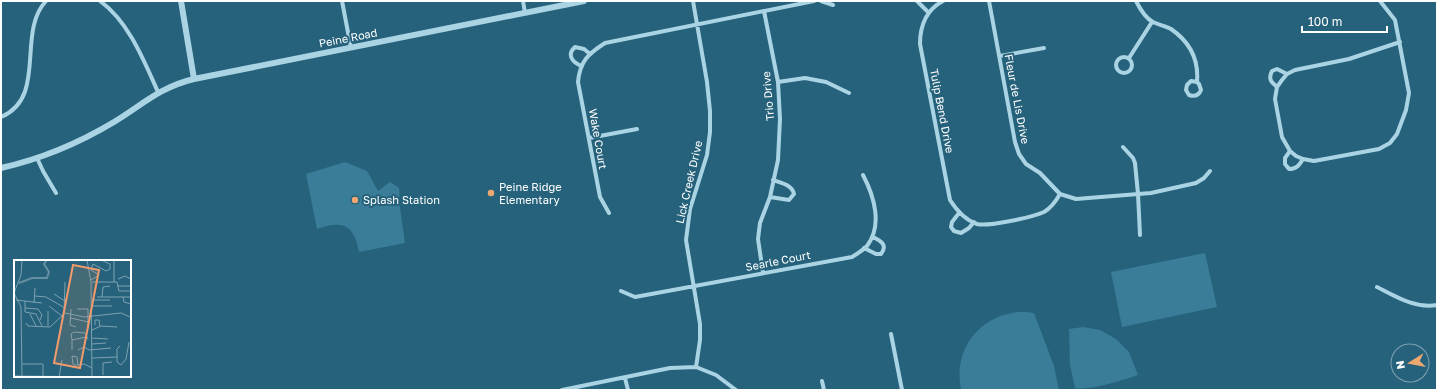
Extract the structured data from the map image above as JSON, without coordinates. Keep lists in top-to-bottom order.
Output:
{
  "streets": {
    "street": [
      "Peine Road",
      "Trio Drive",
      "Fleur de Lis Drive",
      "Tulip Bend Drive",
      "Wake Court",
      "Lick Creek Drive",
      "Searle Court"
    ]
  },
  "crossings": [
    ["Trio Drive", "Wake Court"],
    ["Trio Drive", "Searle Court"],
    ["Fleur de Lis Drive", "Tulip Bend Drive"],
    ["Wake Court", "Lick Creek Drive"],
    ["Lick Creek Drive", "Searle Court"]
  ],
  "places": ["Peine Ridge Elementary", "Splash Station"],
  "scale_bar": "100 m",
  "north": "left"
}
